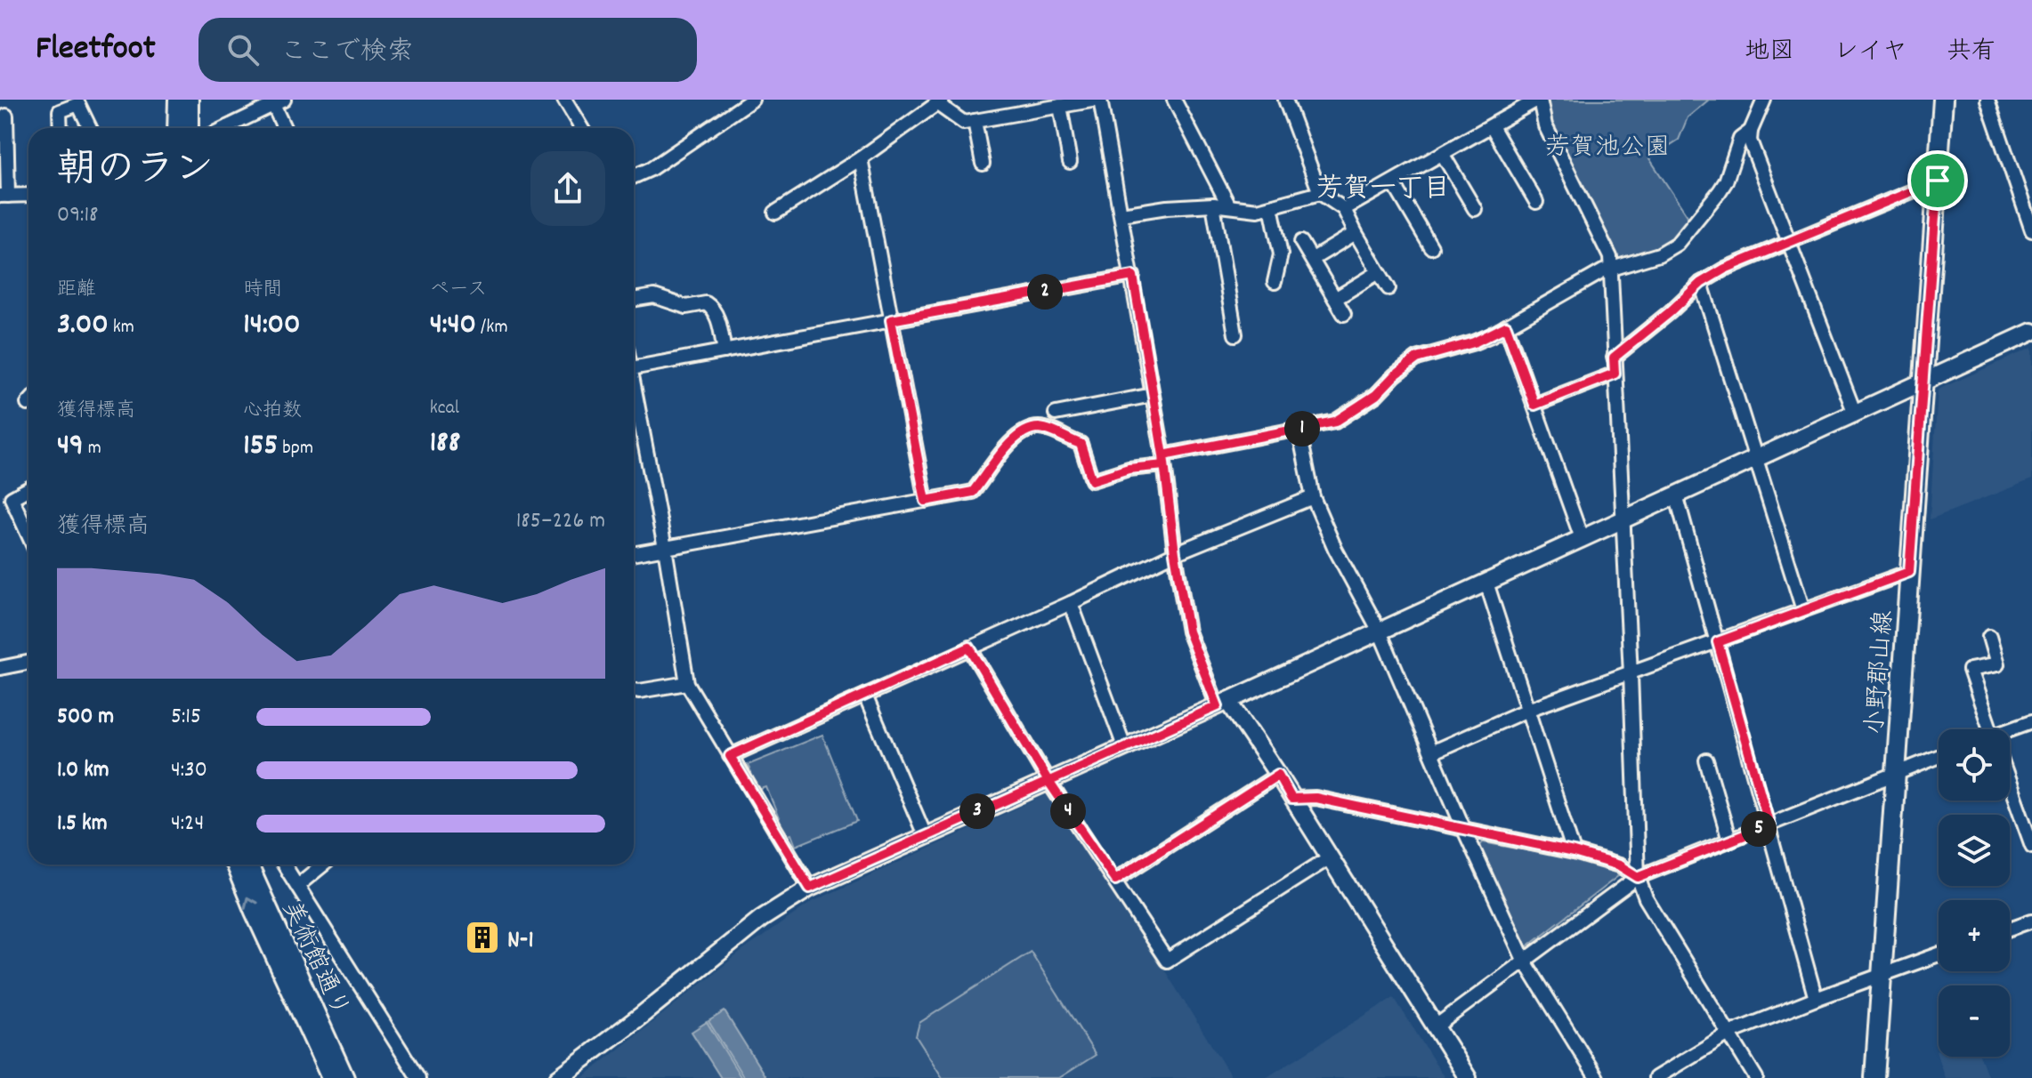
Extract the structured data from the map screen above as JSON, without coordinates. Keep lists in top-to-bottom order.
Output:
{
  "streets": {
    "main road": ["小野郡山線"],
    "street": ["美術館通り"]
  },
  "districts": ["芳賀一丁目"],
  "parks": ["芳賀池公園"],
  "places": {
    "building": ["N-1"]
  },
  "page": {
    "header": "Fleetfoot",
    "search": "ここで検索",
    "nav": ["地図", "レイヤ", "共有"],
    "heading": ["朝のラン", "09:18"],
    "stats": [
      ["距離", "3.00 km"],
      ["時間", "14:00"],
      ["ペース", "4:40 /km"],
      ["獲得標高", "49 m"],
      ["心拍数", "155 bpm"],
      ["kcal", "188"]
    ],
    "pins": [
      "2",
      "1",
      "3",
      "4",
      "5"
    ],
    "chart": ["獲得標高", "185–226 m"],
    "list": [
      {
        "name": "500 m",
        "note": "5:15"
      },
      {
        "name": "1.0 km",
        "note": "4:30"
      },
      {
        "name": "1.5 km",
        "note": "4:24"
      }
    ],
    "map_buttons": ["+", "−"]
  }
}
